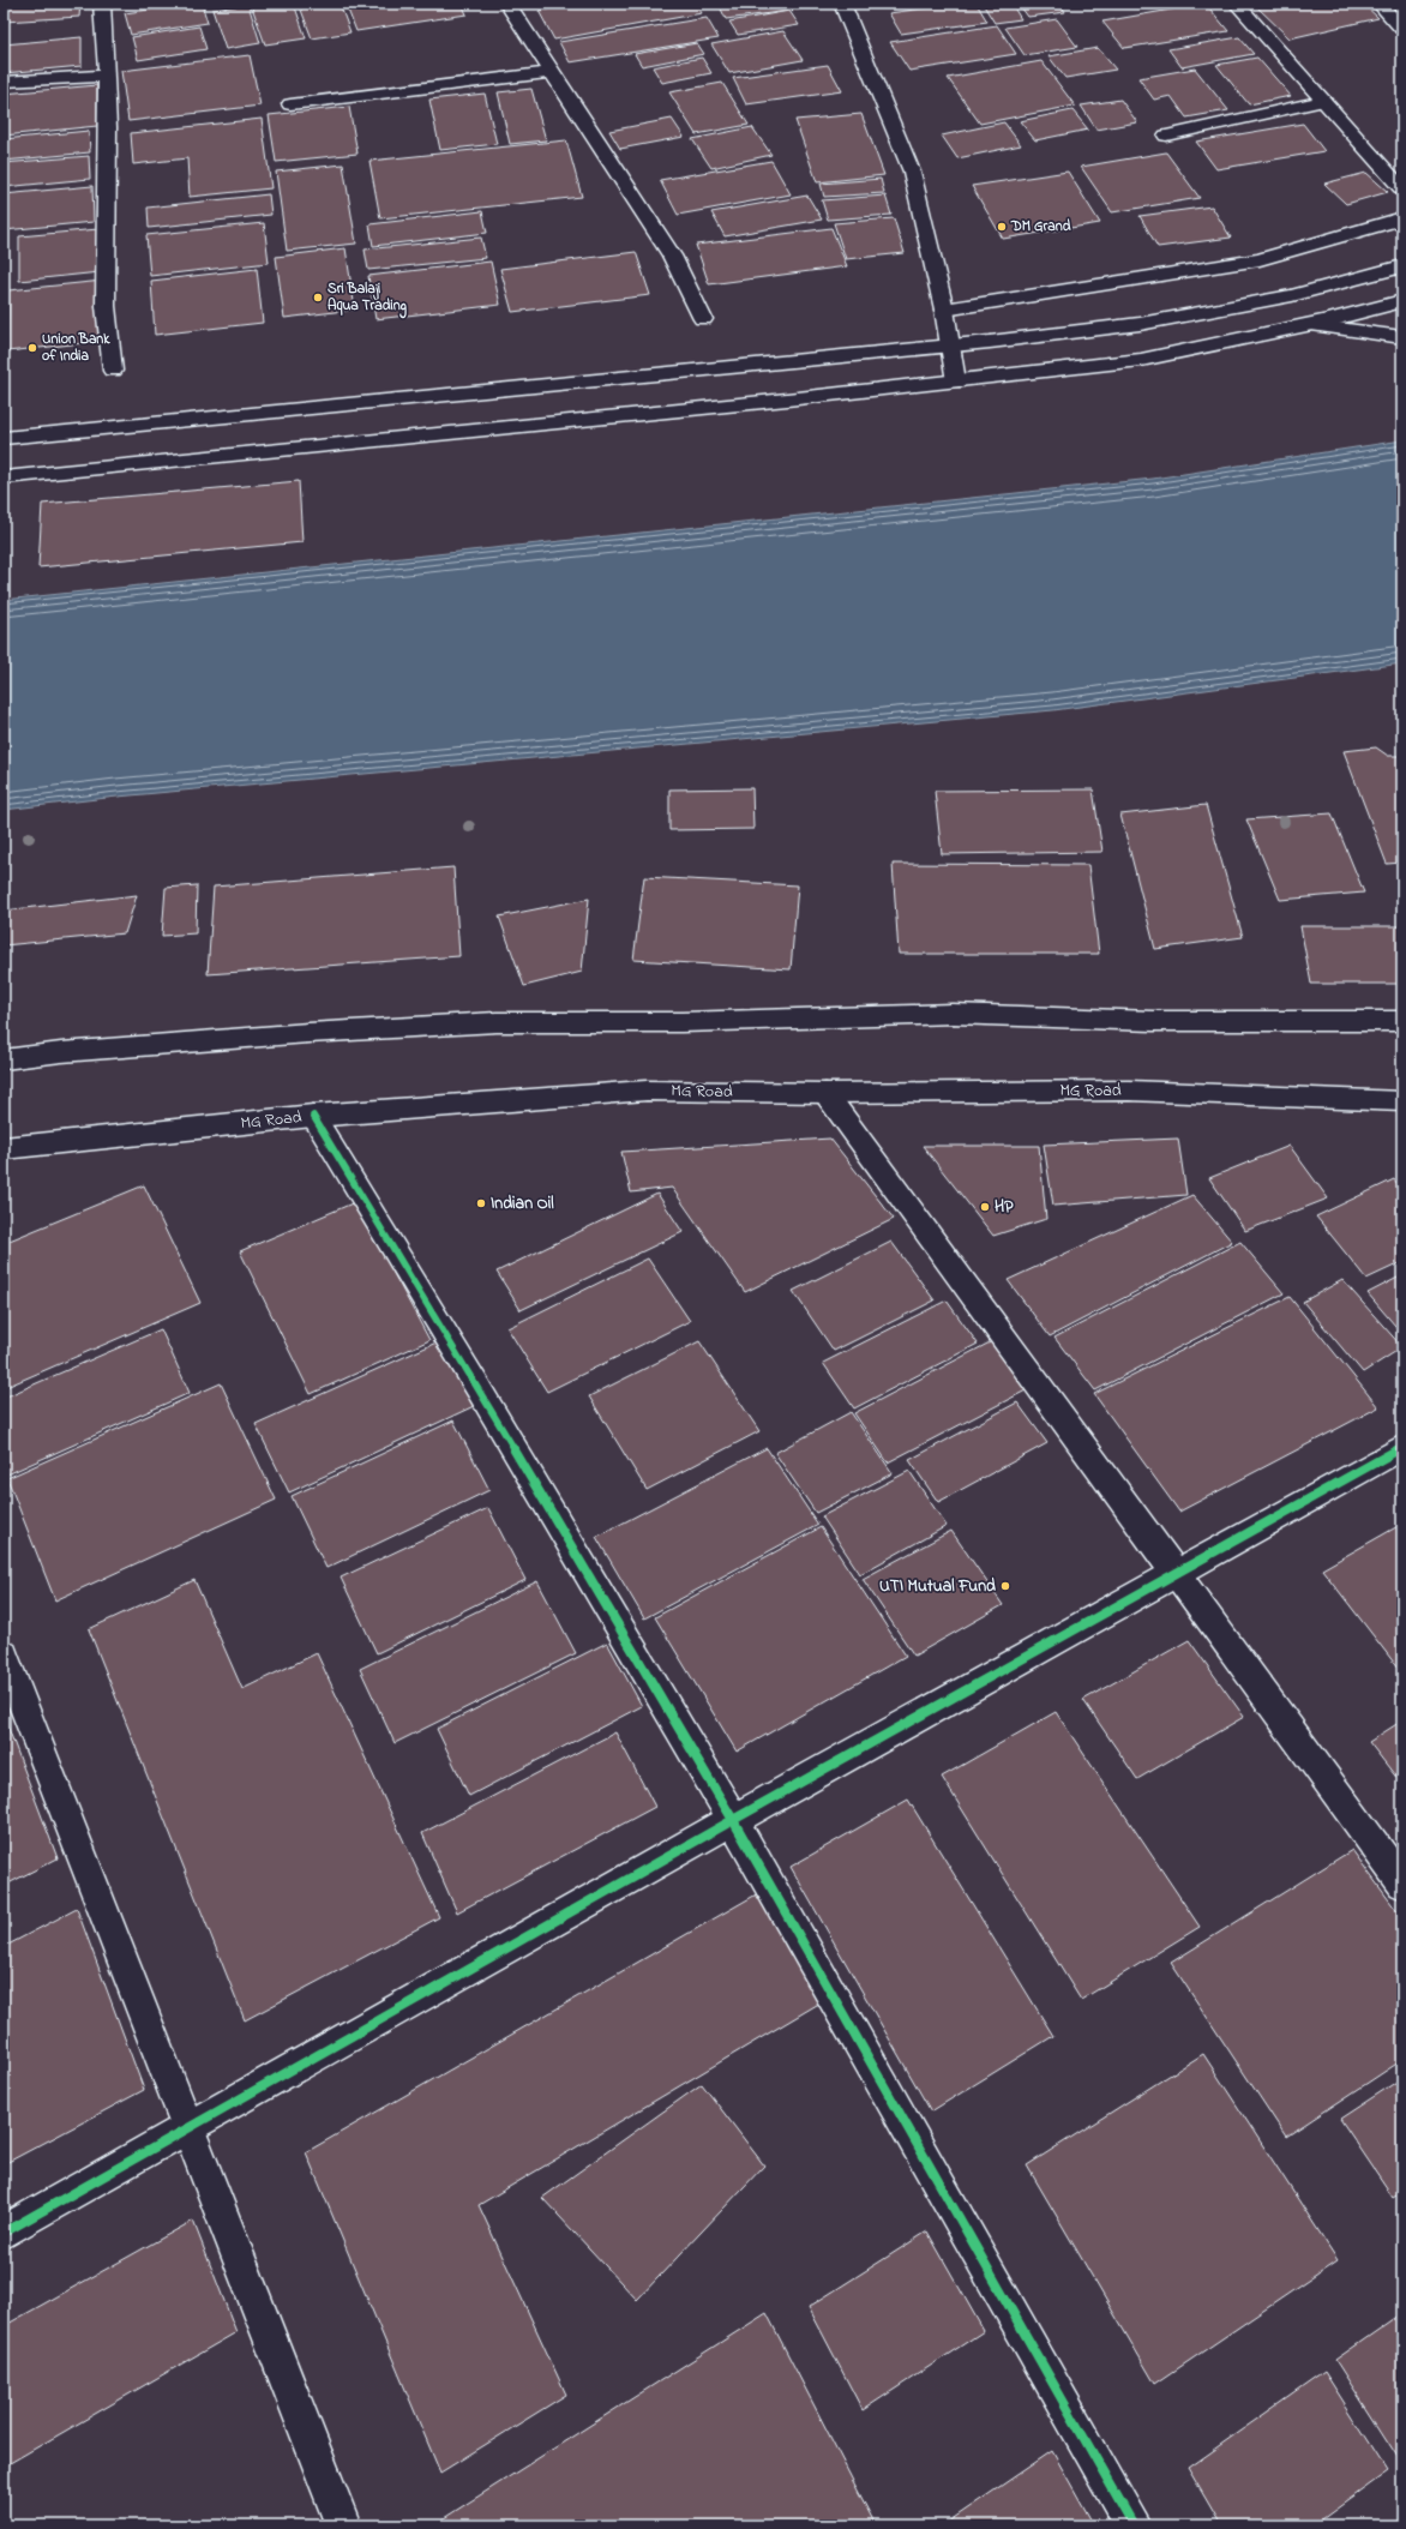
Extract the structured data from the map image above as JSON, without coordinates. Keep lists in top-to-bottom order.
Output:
{
  "streets": {
    "main road": ["MG Road"]
  },
  "places": [
    "DM Grand",
    "Sri Balaji Aqua Trading",
    "Union Bank of India",
    "Indian Oil",
    "HP",
    "UTI Mutual Fund"
  ]
}
